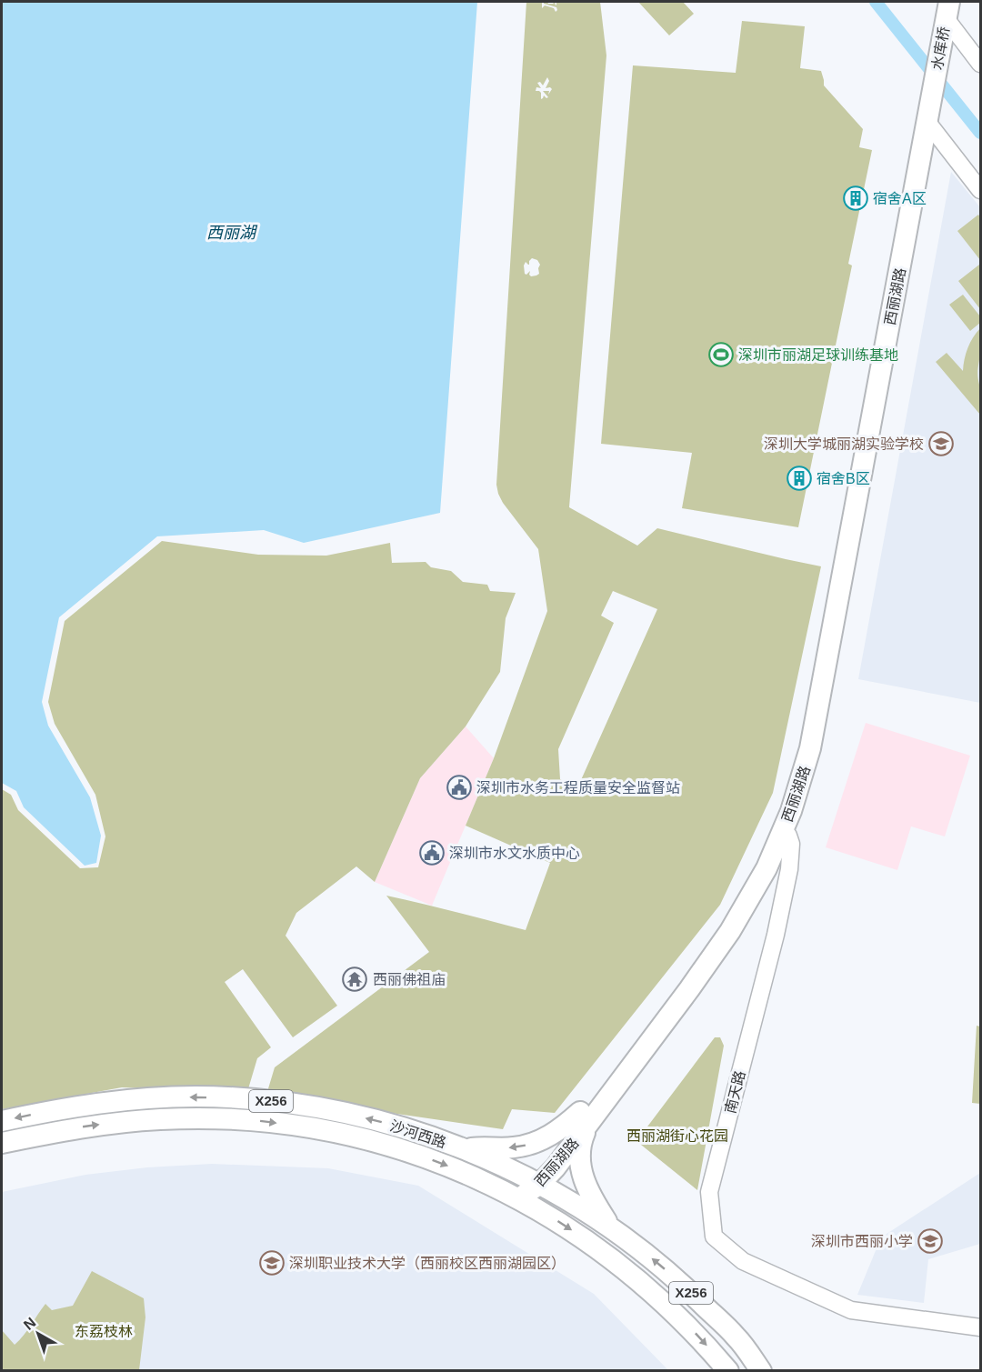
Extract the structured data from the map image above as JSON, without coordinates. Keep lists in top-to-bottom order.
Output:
{
  "streets": {
    "main road": [
      "水库桥",
      "西丽湖路",
      "X256",
      "沙河西路"
    ],
    "street": ["南天路"]
  },
  "crossings": [
    ["水库桥", "西丽湖路"],
    ["西丽湖路", "南天路"],
    ["西丽湖路", "沙河西路"]
  ],
  "water": ["西丽湖"],
  "parks": ["西丽湖街心花园", "东荔枝林"],
  "places": {
    "building": ["宿舍A区", "宿舍B区"],
    "sports": ["深圳市丽湖足球训练基地"],
    "school or university": ["深圳大学城丽湖实验学校", "深圳市西丽小学", "深圳职业技术大学（西丽校区西丽湖园区）"],
    "public building": ["深圳市水务工程质量安全监督站", "深圳市水文水质中心"],
    "temple": ["西丽佛祖庙"]
  },
  "north": "top left"
}
